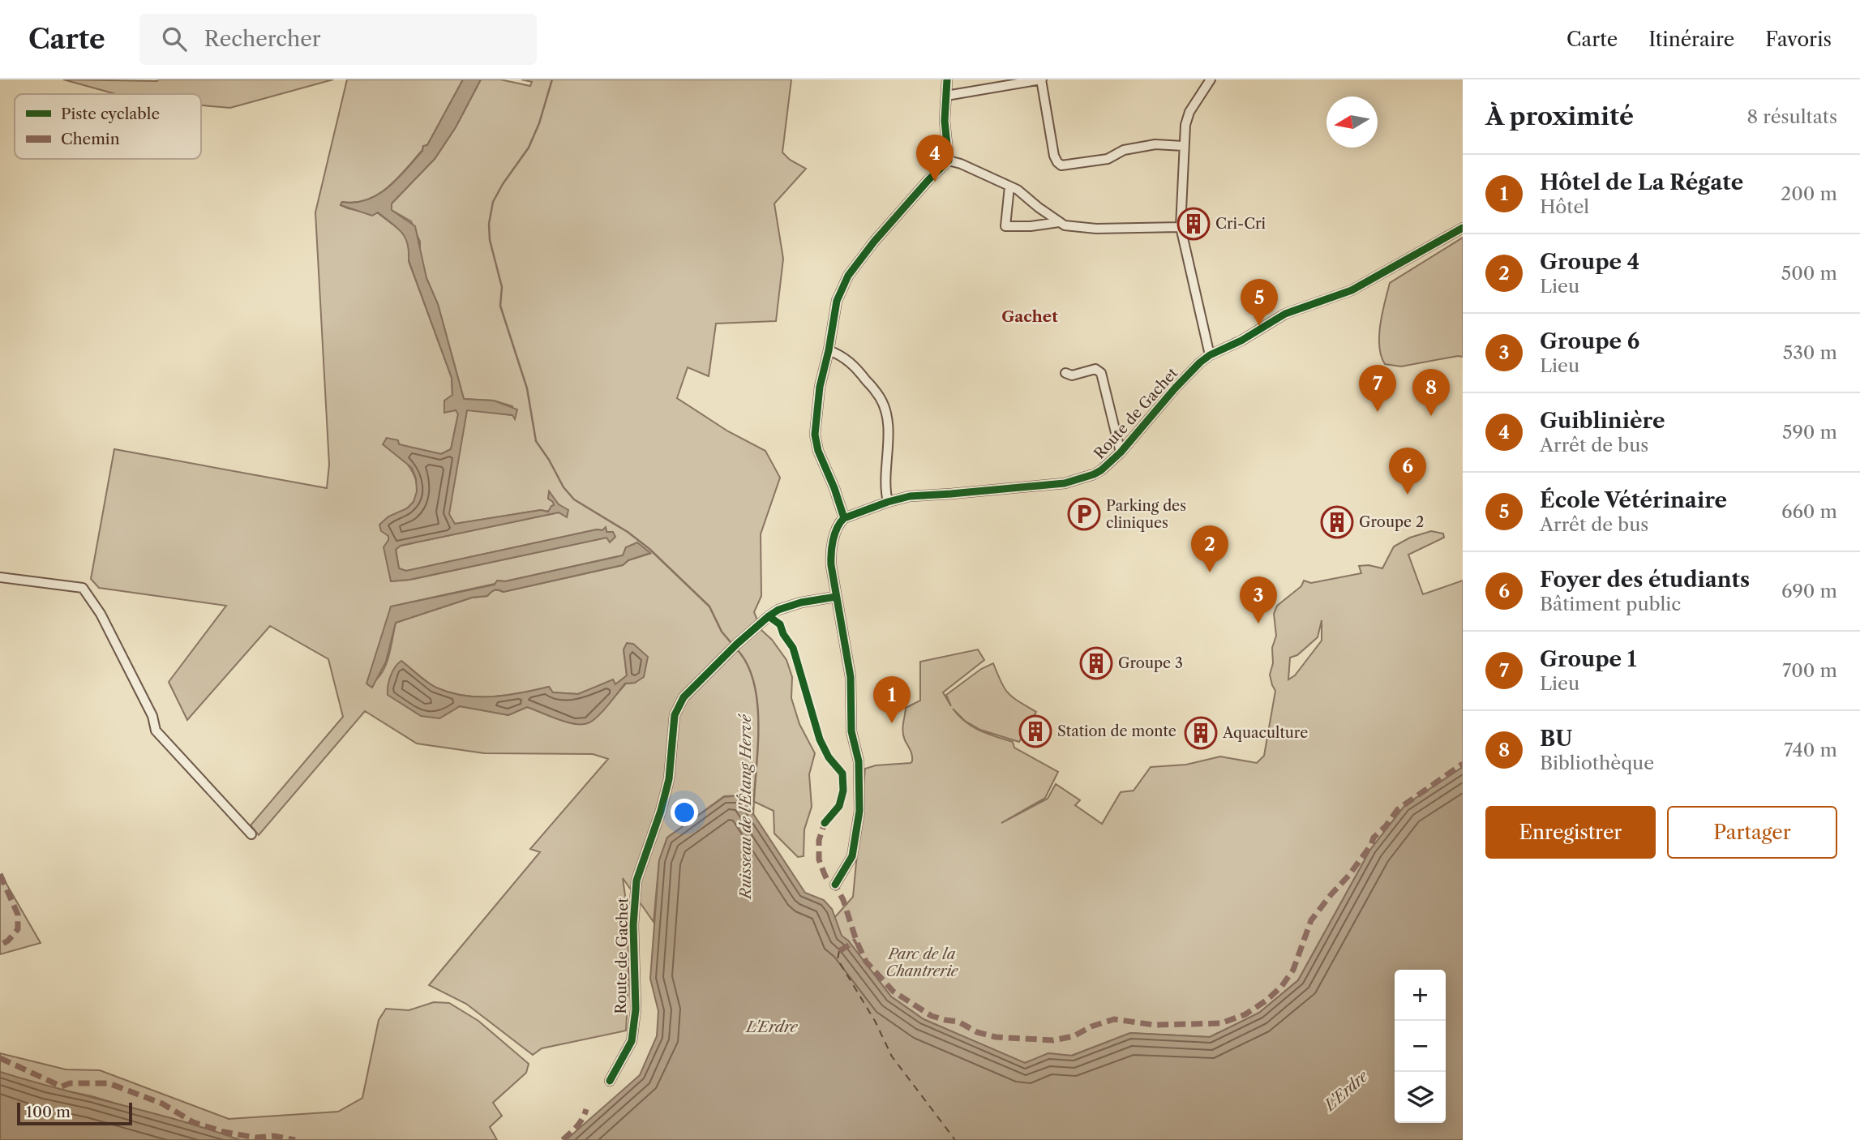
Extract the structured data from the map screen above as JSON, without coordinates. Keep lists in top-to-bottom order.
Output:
{
  "streets": {
    "street": ["Route de Gachet"]
  },
  "districts": ["Gachet"],
  "water": ["Ruisseau de l'Étang Hervé", "L'Erdre"],
  "parks": ["Parc de la Chantrerie"],
  "places": {
    "building": [
      "Cri-Cri",
      "Groupe 2",
      "Groupe 3",
      "Station de monte",
      "Aquaculture"
    ],
    "parking": ["Parking des cliniques"]
  },
  "legend": ["Piste cyclable", "Chemin"],
  "scale_bar": "100 m",
  "north": "left",
  "page": {
    "header": "Carte",
    "search": "Rechercher",
    "nav": ["Carte", "Itinéraire", "Favoris"],
    "heading": ["À proximité", "8 résultats"],
    "pins": [
      "4",
      "5",
      "7",
      "8",
      "6",
      "2",
      "3",
      "1"
    ],
    "list": [
      {
        "mark": "1",
        "name": "Hôtel de La Régate",
        "note": "Hôtel",
        "value": "200 m"
      },
      {
        "mark": "2",
        "name": "Groupe 4",
        "note": "Lieu",
        "value": "500 m"
      },
      {
        "mark": "3",
        "name": "Groupe 6",
        "note": "Lieu",
        "value": "530 m"
      },
      {
        "mark": "4",
        "name": "Guiblinière",
        "note": "Arrêt de bus",
        "value": "590 m"
      },
      {
        "mark": "5",
        "name": "École Vétérinaire",
        "note": "Arrêt de bus",
        "value": "660 m"
      },
      {
        "mark": "6",
        "name": "Foyer des étudiants",
        "note": "Bâtiment public",
        "value": "690 m"
      },
      {
        "mark": "7",
        "name": "Groupe 1",
        "note": "Lieu",
        "value": "700 m"
      },
      {
        "mark": "8",
        "name": "BU",
        "note": "Bibliothèque",
        "value": "740 m"
      }
    ],
    "buttons": ["Enregistrer", "Partager"],
    "map_buttons": ["+", "−"],
    "scale": "100 m"
  }
}
